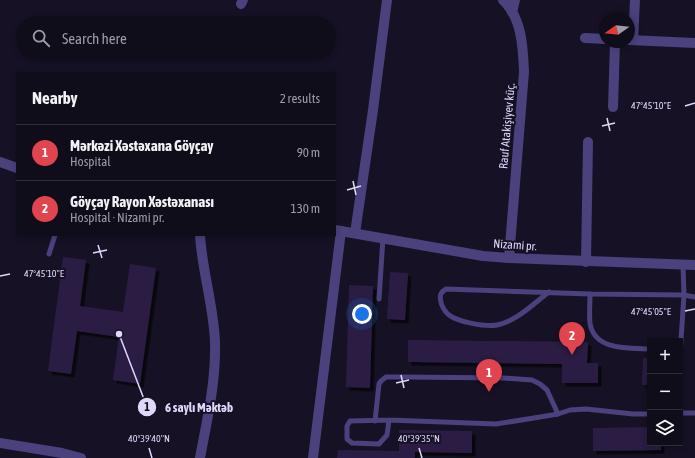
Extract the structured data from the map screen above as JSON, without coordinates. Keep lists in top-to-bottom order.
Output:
{
  "streets": {
    "street": ["Rauf Atakişiyev küç.", "Nizami pr."]
  },
  "crossings": [
    ["Rauf Atakişiyev küç.", "Nizami pr."]
  ],
  "places": ["6 saylı Məktəb"],
  "north": "left",
  "page": {
    "search": "Search here",
    "heading": ["Nearby", "2 results"],
    "list": [
      {
        "mark": "1",
        "name": "Mərkəzi Xəstəxana Göyçay",
        "note": "Hospital",
        "value": "90 m"
      },
      {
        "mark": "2",
        "name": "Göyçay Rayon Xəstəxanası",
        "note": "Hospital · Nizami pr.",
        "value": "130 m"
      }
    ],
    "pins": ["2", "1"],
    "map_buttons": ["+", "−"]
  },
  "coordinates": [
    "47°45'10\"E",
    "47°45'05\"E",
    "40°39'40\"N",
    "40°39'35\"N"
  ]
}
